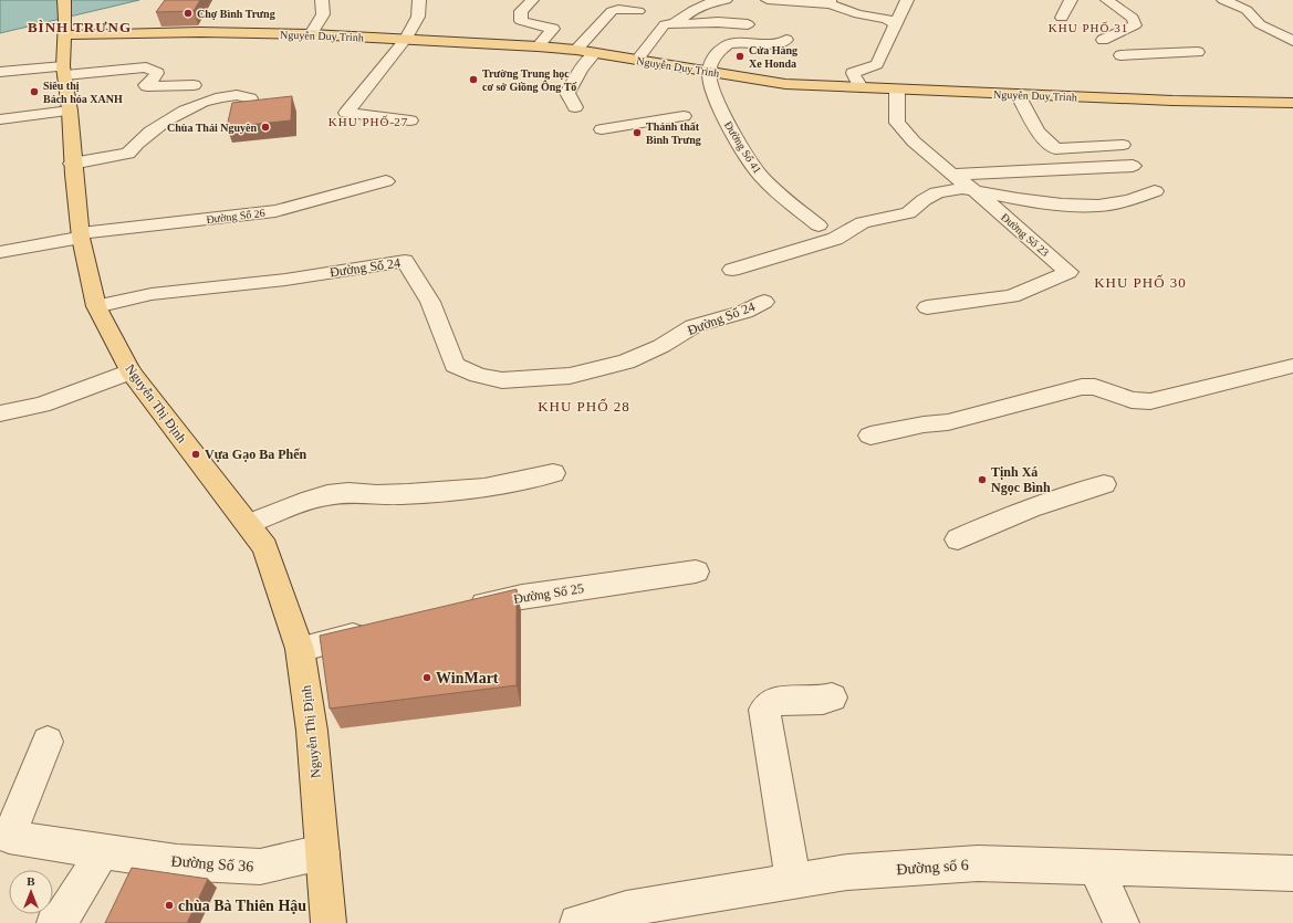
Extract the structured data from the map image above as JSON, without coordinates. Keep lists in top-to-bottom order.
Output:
{
  "streets": {
    "main road": ["Nguyễn Duy Trinh", "Nguyễn Thị Định"],
    "street": [
      "Đường Số 41",
      "Đường Số 26",
      "Đường Số 23",
      "Đường Số 24",
      "Đường Số 25",
      "Đường Số 36",
      "Đường số 6"
    ]
  },
  "crossings": [
    ["Nguyễn Duy Trinh", "Đường Số 41"],
    ["Nguyễn Duy Trinh", "Đường Số 23"],
    ["Nguyễn Duy Trinh", "Nguyễn Thị Định"],
    ["Đường Số 26", "Nguyễn Thị Định"],
    ["Đường Số 24", "Nguyễn Thị Định"],
    ["Nguyễn Thị Định", "Đường Số 36"]
  ],
  "districts": [
    "BÌNH TRƯNG",
    "KHU PHỐ 31",
    "KHU PHỐ 27",
    "KHU PHỐ 30",
    "KHU PHỐ 28"
  ],
  "places": [
    "Chợ Bình Trưng",
    "Cửa Hàng Xe Honda",
    "Trường Trung học cơ sở Giồng Ông Tố",
    "Siêu thị Bách hóa XANH",
    "Chùa Thái Nguyên",
    "Thánh thất Bình Trưng",
    "Vựa Gạo Ba Phến",
    "Tịnh Xá Ngọc Bình",
    "WinMart",
    "chùa Bà Thiên Hậu"
  ],
  "north": "top"
}
